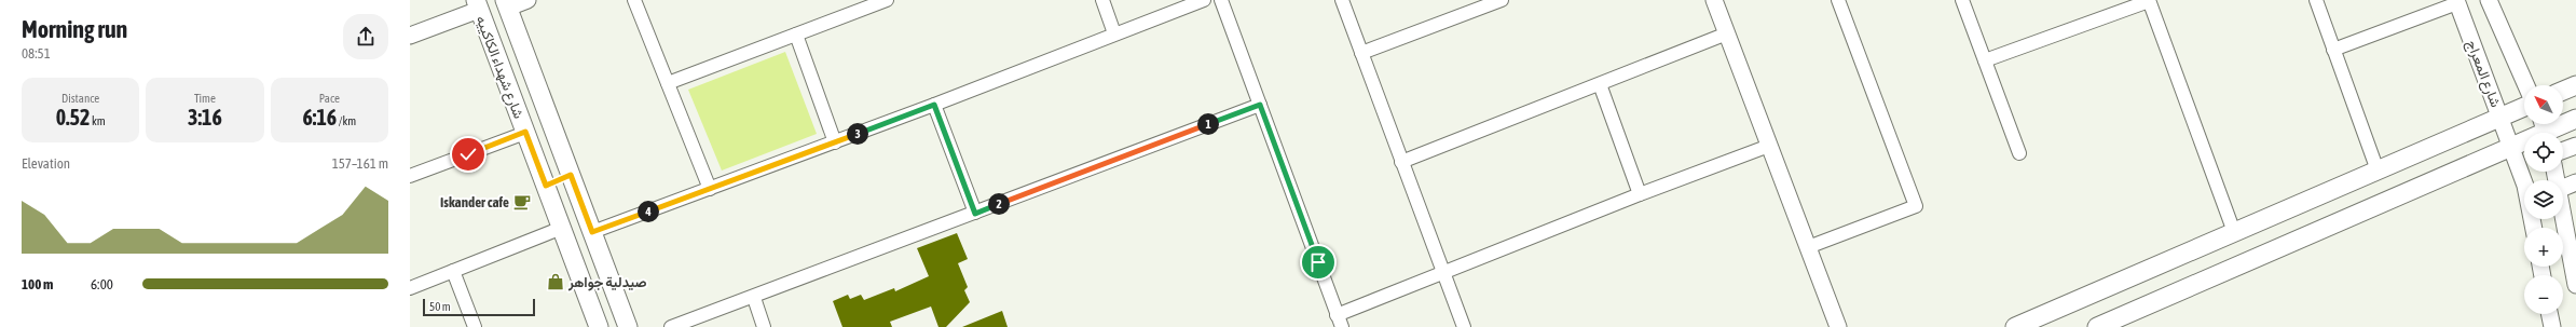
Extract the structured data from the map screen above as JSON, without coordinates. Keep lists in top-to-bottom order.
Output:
{
  "streets": {
    "main road": ["شارع شهداء الكاكييه"],
    "street": ["شارع المعراج"]
  },
  "places": {
    "cafe": ["Iskander cafe"],
    "shop": ["صيدلية جواهر"]
  },
  "scale_bar": "50 m",
  "north": "top left",
  "page": {
    "heading": ["Morning run", "08:51"],
    "stats": [
      ["Distance", "0.52 km"],
      ["Time", "3:16"],
      ["Pace", "6:16 /km"]
    ],
    "map_buttons": ["+", "−"],
    "pins": [
      "1",
      "3",
      "2",
      "4"
    ],
    "chart": ["Elevation", "157–161 m"],
    "list": [
      {
        "name": "100 m",
        "note": "6:00"
      }
    ],
    "scale": "50 m"
  }
}
